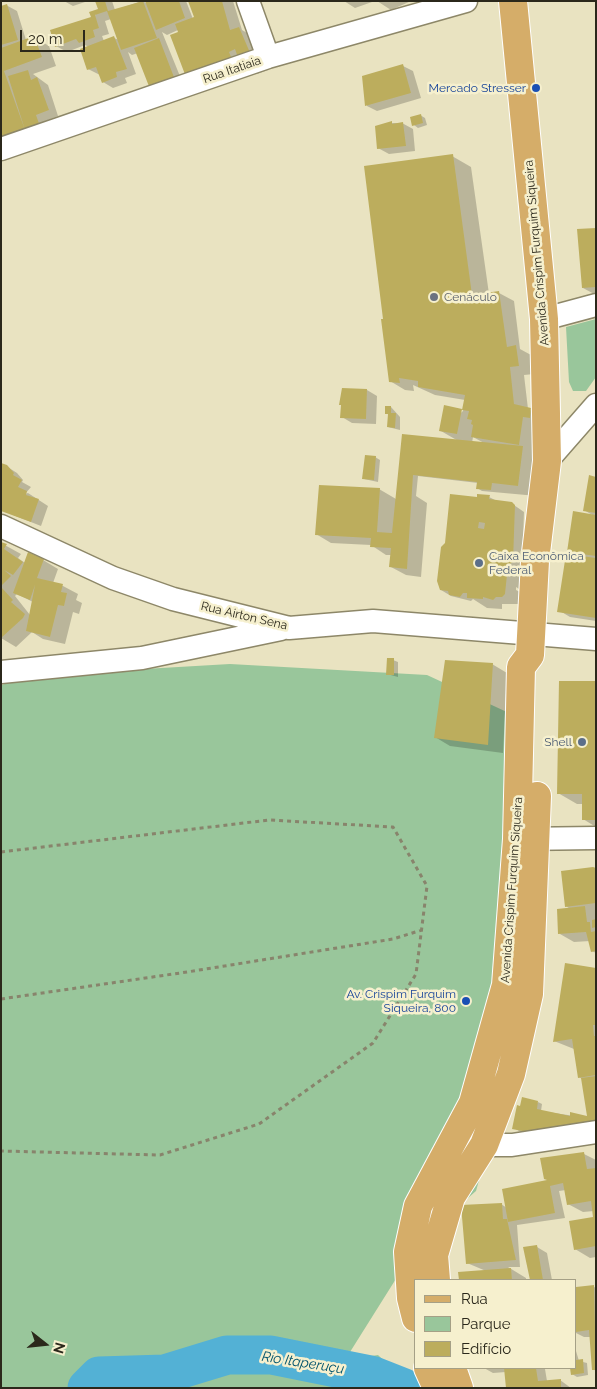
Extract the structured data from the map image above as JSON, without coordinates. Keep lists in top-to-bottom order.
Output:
{
  "streets": {
    "main road": ["Avenida Crispim Furquim Siqueira"],
    "street": ["Rua Itatiaia", "Rua Airton Sena"]
  },
  "crossings": [
    ["Avenida Crispim Furquim Siqueira", "Rua Airton Sena"]
  ],
  "water": ["Rio Itaperuçu"],
  "places": [
    "Mercado Stresser",
    "Cenáculo",
    "Caixa Econômica Federal",
    "Shell",
    "Av. Crispim Furquim Siqueira, 800"
  ],
  "legend": ["Rua", "Parque", "Edifício"],
  "scale_bar": "20 m",
  "north": "right"
}
